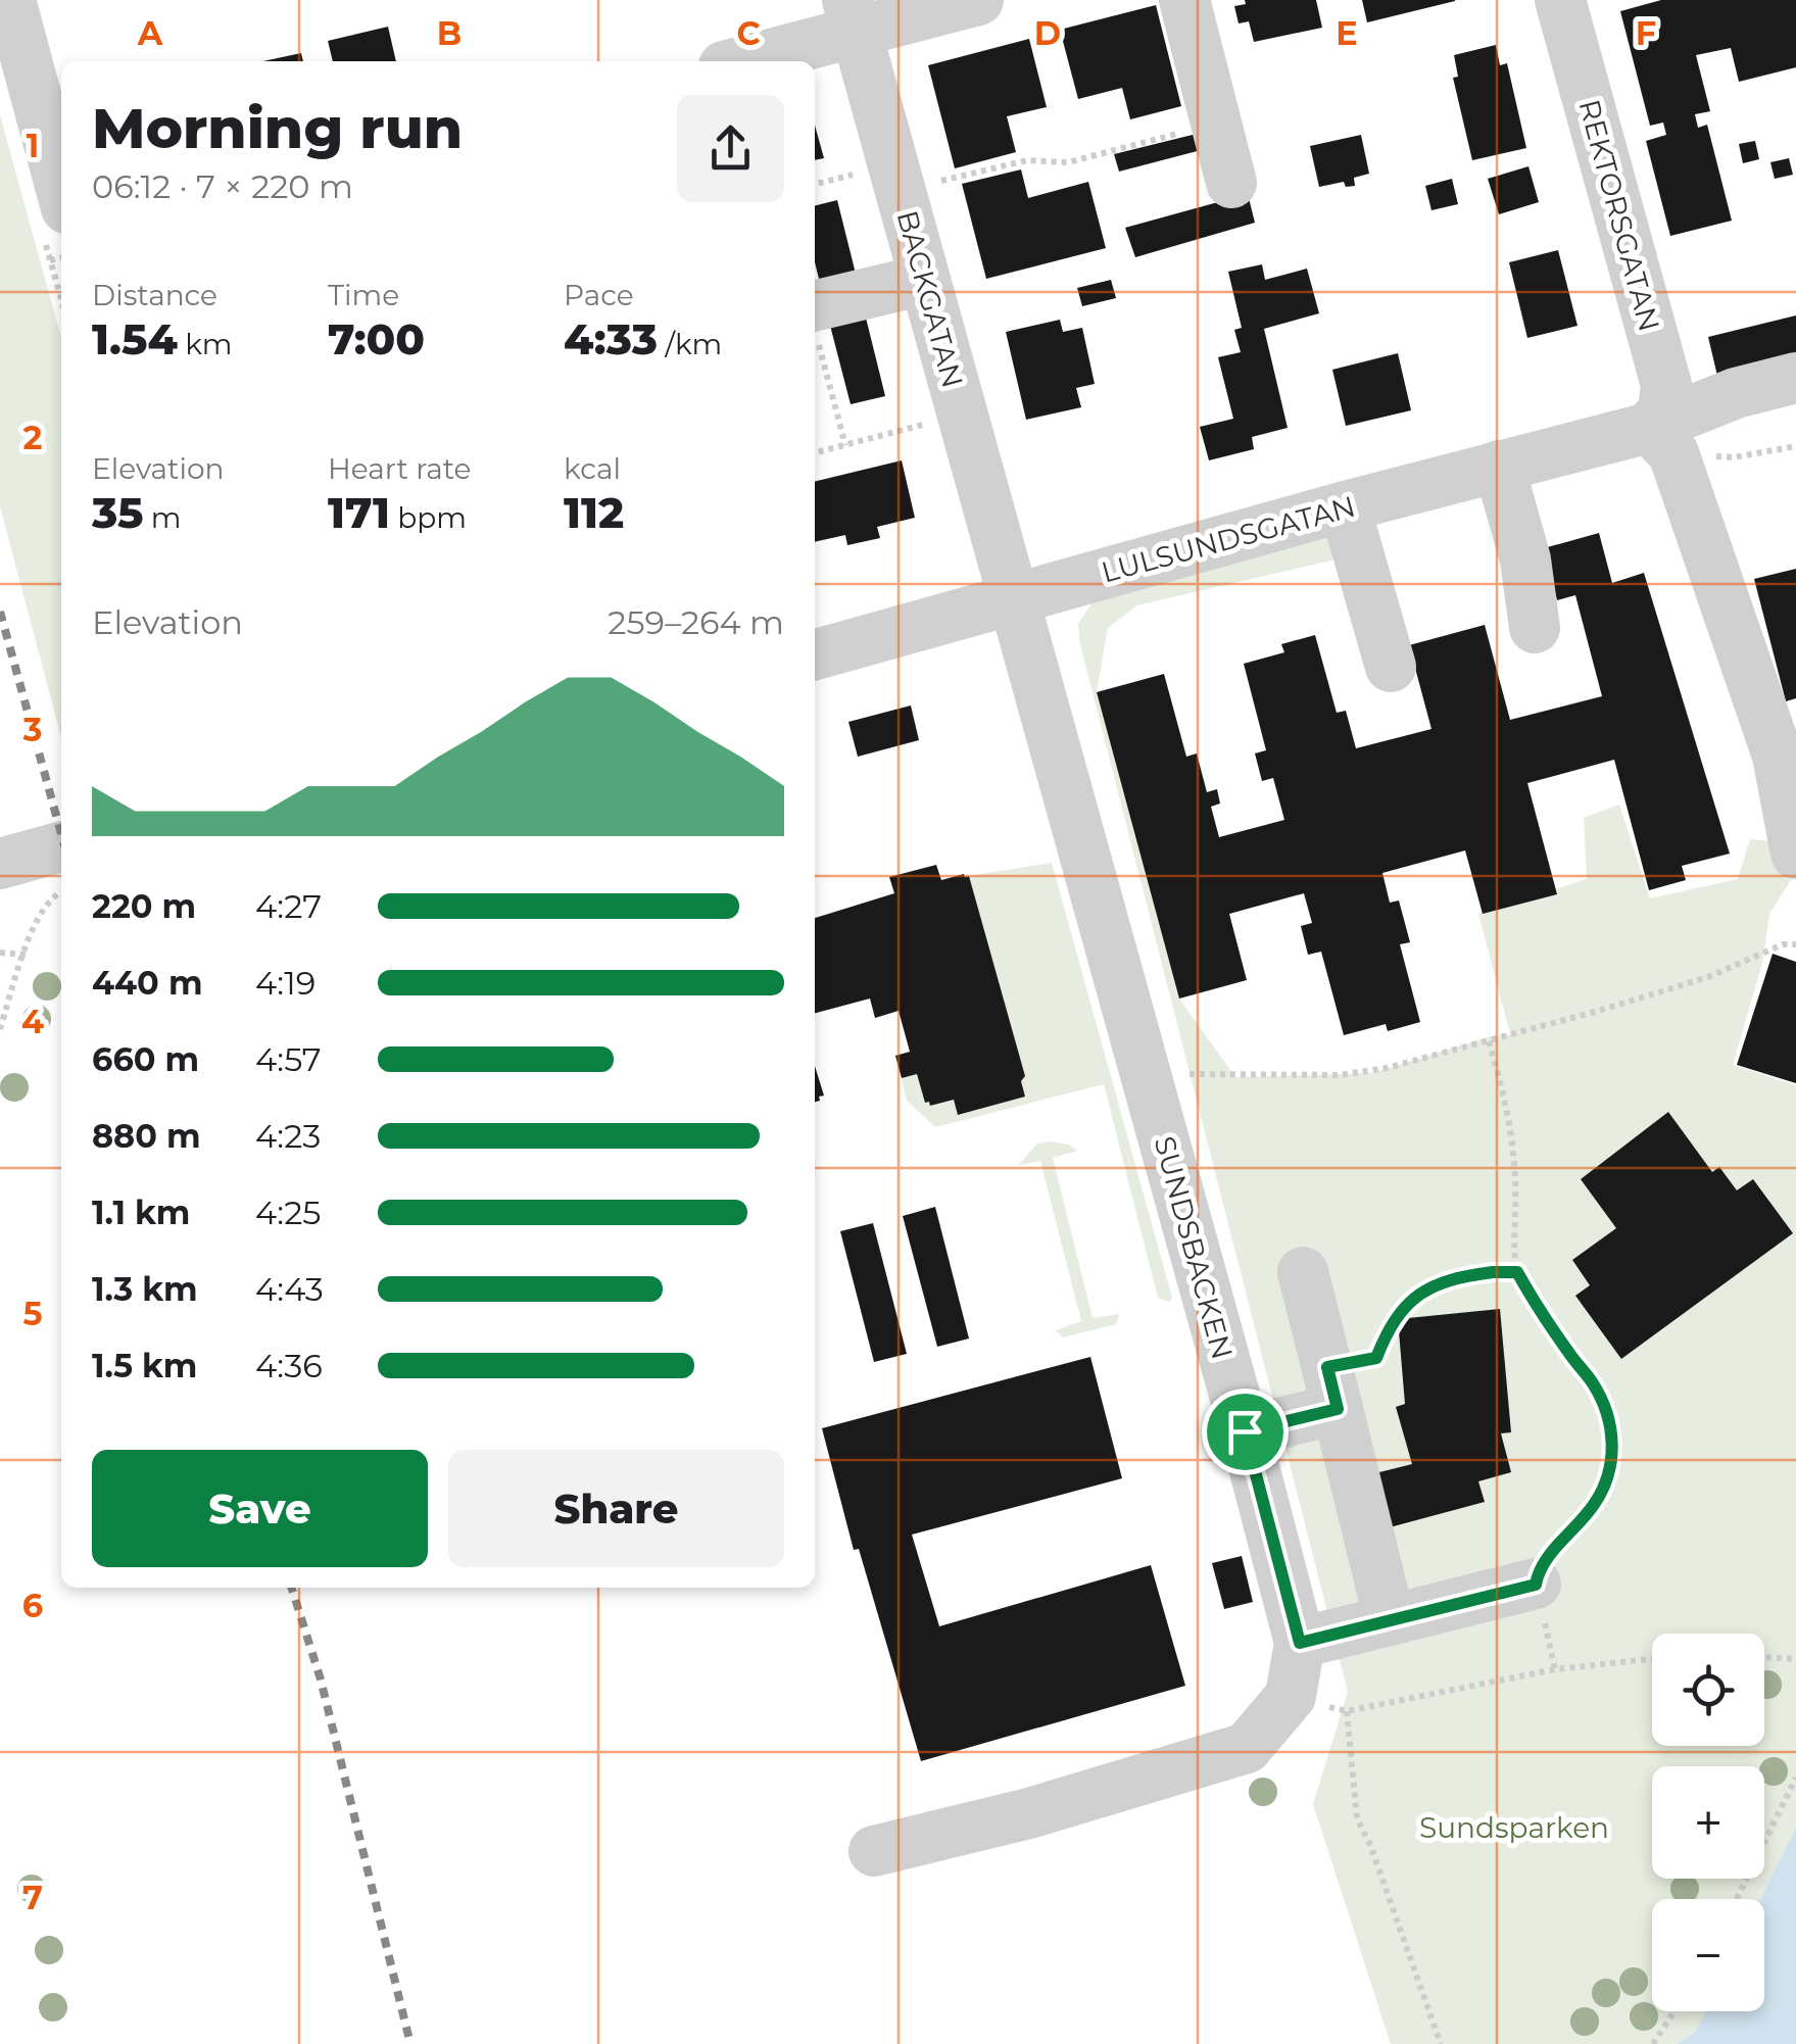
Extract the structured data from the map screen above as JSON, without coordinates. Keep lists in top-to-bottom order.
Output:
{
  "streets": {
    "street": [
      "REKTORSGATAN",
      "BACKGATAN",
      "LULSUNDSGATAN",
      "SUNDSBACKEN"
    ]
  },
  "crossings": [
    ["REKTORSGATAN", "LULSUNDSGATAN"],
    ["BACKGATAN", "LULSUNDSGATAN"],
    ["BACKGATAN", "SUNDSBACKEN"],
    ["LULSUNDSGATAN", "SUNDSBACKEN"]
  ],
  "parks": ["Sundsparken"],
  "page": {
    "heading": ["Morning run", "06:12 · 7 × 220 m"],
    "stats": [
      ["Distance", "1.54 km"],
      ["Time", "7:00"],
      ["Pace", "4:33 /km"],
      ["Elevation", "35 m"],
      ["Heart rate", "171 bpm"],
      ["kcal", "112"]
    ],
    "chart": ["Elevation", "259–264 m"],
    "list": [
      {
        "name": "220 m",
        "note": "4:27"
      },
      {
        "name": "440 m",
        "note": "4:19"
      },
      {
        "name": "660 m",
        "note": "4:57"
      },
      {
        "name": "880 m",
        "note": "4:23"
      },
      {
        "name": "1.1 km",
        "note": "4:25"
      },
      {
        "name": "1.3 km",
        "note": "4:43"
      },
      {
        "name": "1.5 km",
        "note": "4:36"
      }
    ],
    "buttons": ["Save", "Share"],
    "map_buttons": ["+", "−"]
  },
  "grid": {
    "columns": [
      "A",
      "B",
      "C",
      "D",
      "E",
      "F"
    ],
    "rows": [
      "1",
      "2",
      "3",
      "4",
      "5",
      "6",
      "7"
    ]
  }
}
